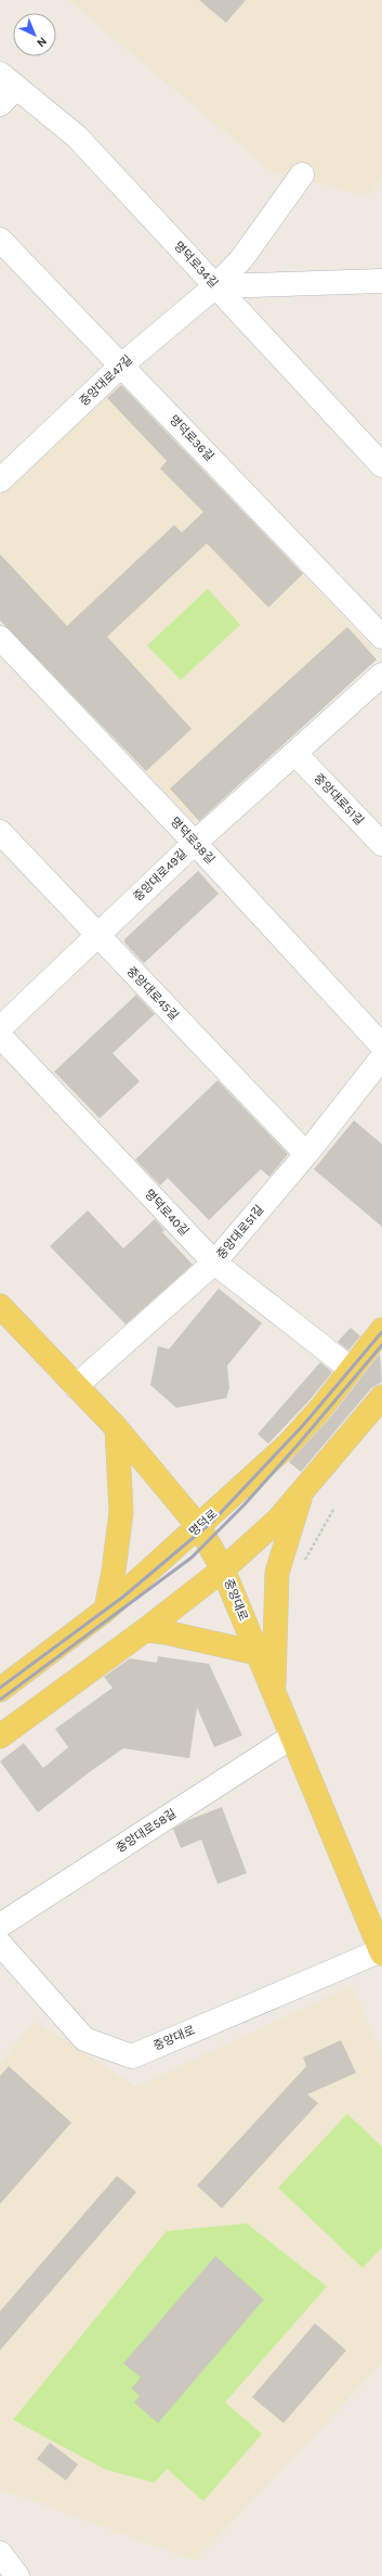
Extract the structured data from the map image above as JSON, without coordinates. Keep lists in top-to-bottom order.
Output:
{
  "streets": {
    "main road": ["명덕로", "중앙대로"],
    "street": [
      "명덕로34길",
      "중앙대로47길",
      "명덕로36길",
      "중앙대로51길",
      "명덕로38길",
      "중앙대로49길",
      "중앙대로45길",
      "명덕로40길",
      "중앙대로58길"
    ]
  },
  "crossings": [
    ["명덕로34길", "중앙대로47길"],
    ["중앙대로47길", "명덕로36길"],
    ["중앙대로51길", "중앙대로49길"],
    ["중앙대로51길", "중앙대로45길"],
    ["중앙대로51길", "명덕로40길"],
    ["중앙대로51길", "중앙대로"],
    ["명덕로38길", "중앙대로49길"],
    ["중앙대로49길", "중앙대로45길"],
    ["명덕로40길", "명덕로"],
    ["명덕로", "중앙대로"],
    ["중앙대로", "중앙대로58길"]
  ],
  "north": "bottom right"
}
